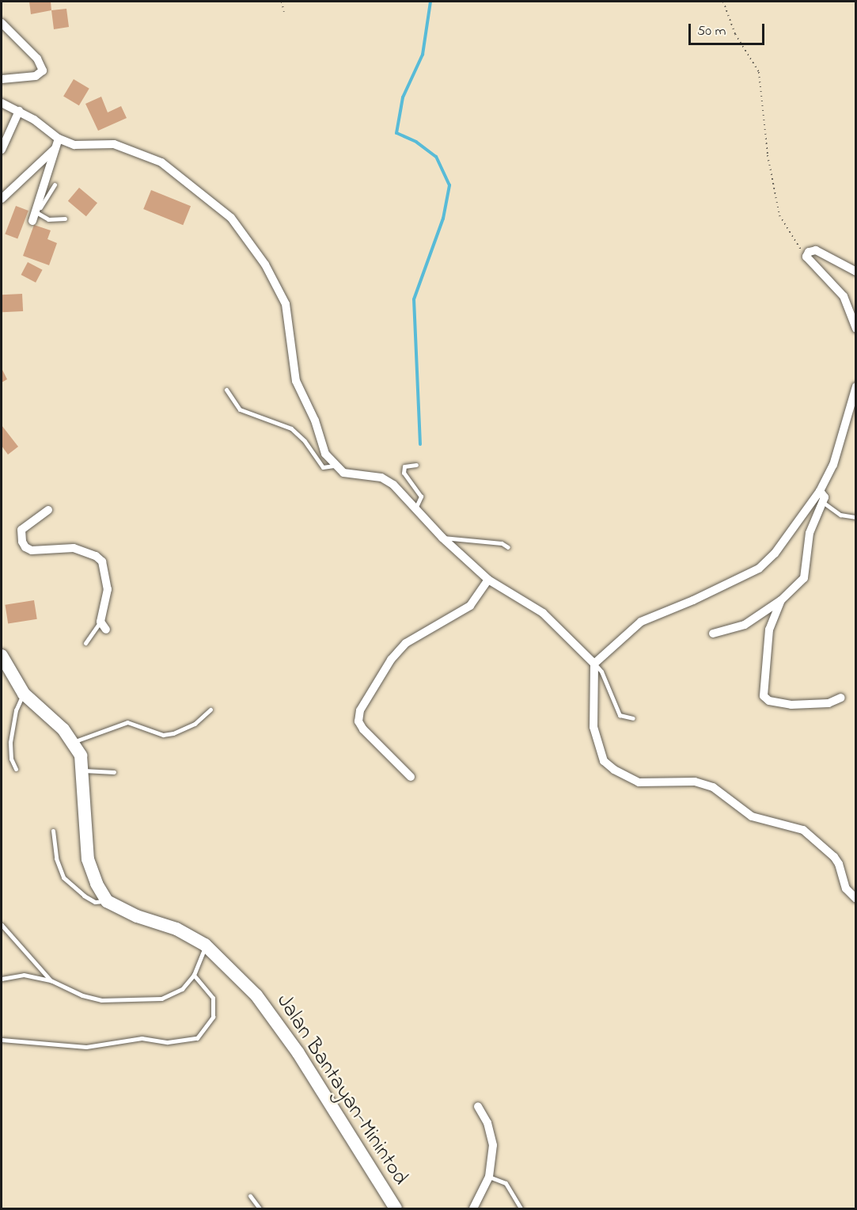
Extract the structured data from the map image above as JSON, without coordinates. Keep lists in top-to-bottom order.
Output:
{
  "streets": {
    "main road": ["Jalan Bantayan-Minintod"]
  },
  "scale_bar": "50 m"
}
